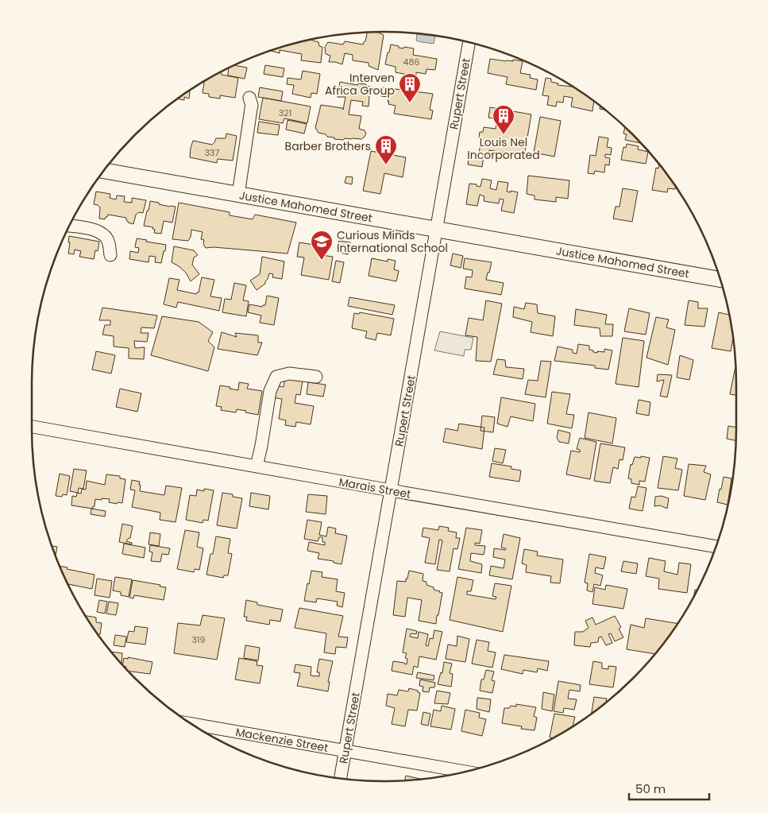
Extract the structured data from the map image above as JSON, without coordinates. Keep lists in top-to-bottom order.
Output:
{
  "streets": {
    "main road": ["Justice Mahomed Street"],
    "street": ["Rupert Street", "Marais Street", "Mackenzie Street"]
  },
  "crossings": [
    ["Rupert Street", "Justice Mahomed Street"],
    ["Rupert Street", "Marais Street"],
    ["Rupert Street", "Mackenzie Street"]
  ],
  "places": {
    "building": ["Interven Africa Group", "Louis Nel Incorporated", "Barber Brothers"],
    "school or university": ["Curious Minds International School"]
  },
  "house_numbers": [
    "486",
    "321",
    "337",
    "319"
  ],
  "scale_bar": "50 m"
}
